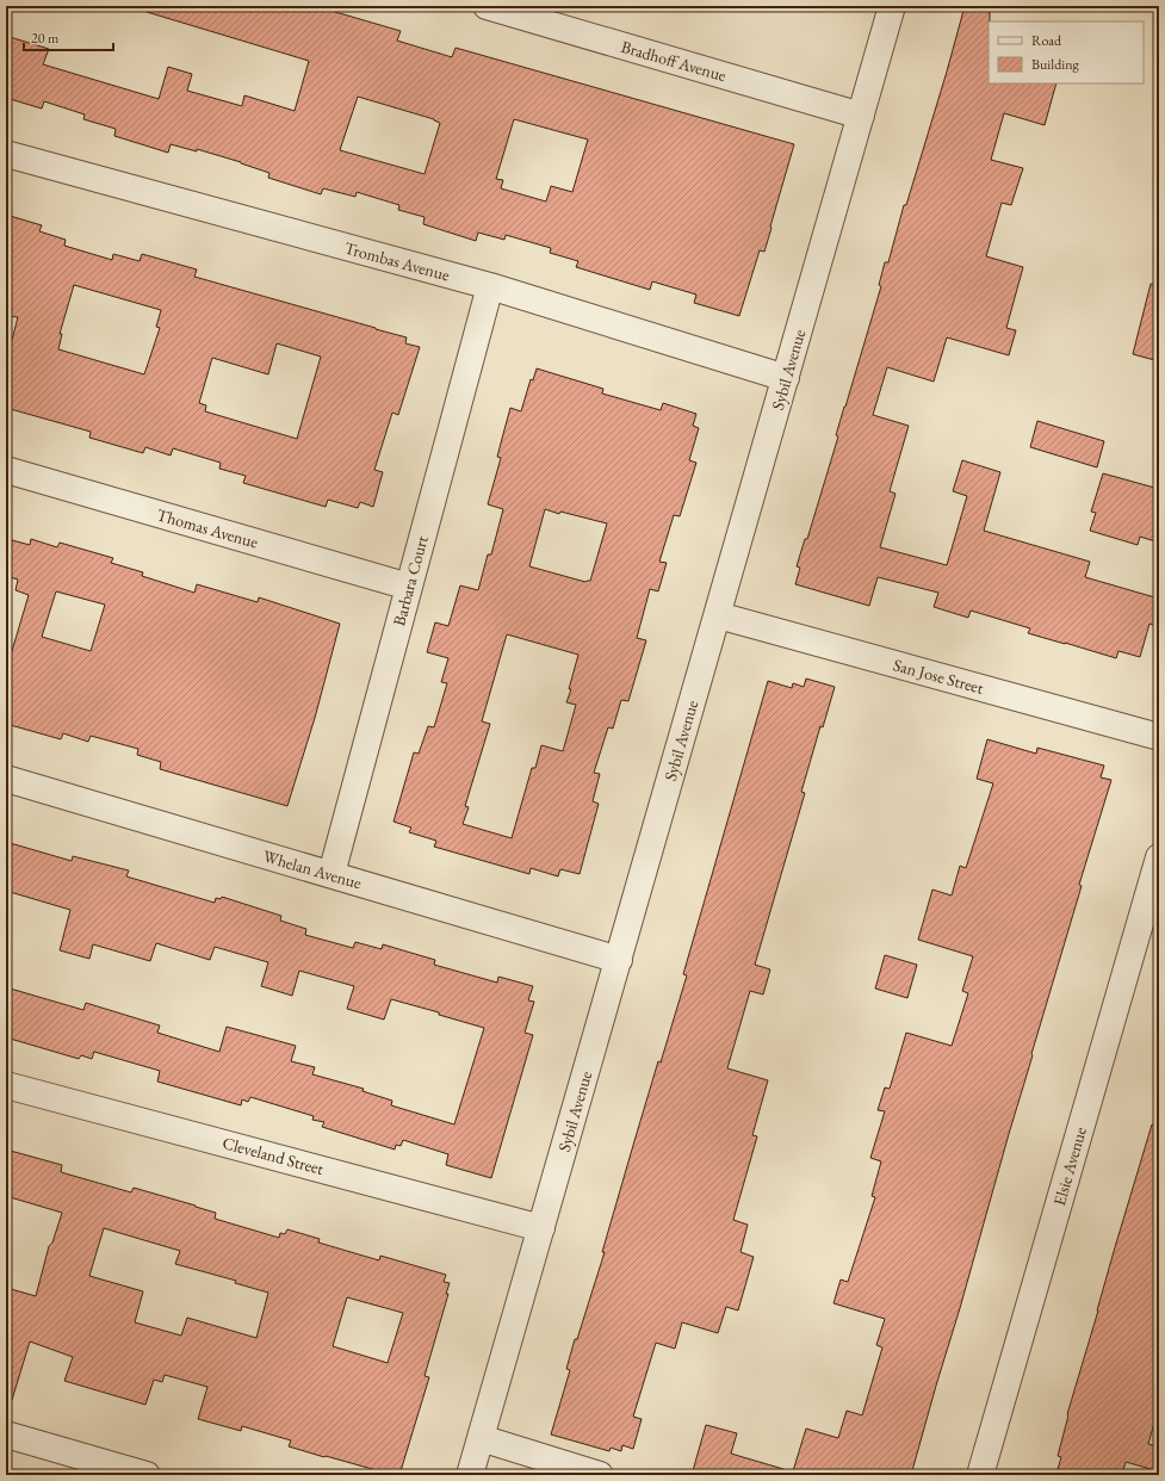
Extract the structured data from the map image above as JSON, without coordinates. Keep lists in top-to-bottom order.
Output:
{
  "streets": {
    "street": [
      "Bradhoff Avenue",
      "Trombas Avenue",
      "Sybil Avenue",
      "Thomas Avenue",
      "Barbara Court",
      "San Jose Street",
      "Whelan Avenue",
      "Cleveland Street",
      "Elsie Avenue"
    ]
  },
  "crossings": [
    ["Bradhoff Avenue", "Sybil Avenue"],
    ["Trombas Avenue", "Sybil Avenue"],
    ["Trombas Avenue", "Barbara Court"],
    ["Sybil Avenue", "San Jose Street"],
    ["Sybil Avenue", "Whelan Avenue"],
    ["Sybil Avenue", "Cleveland Street"],
    ["Thomas Avenue", "Barbara Court"],
    ["Barbara Court", "Whelan Avenue"]
  ],
  "legend": ["Road", "Building"],
  "scale_bar": "20 m"
}
